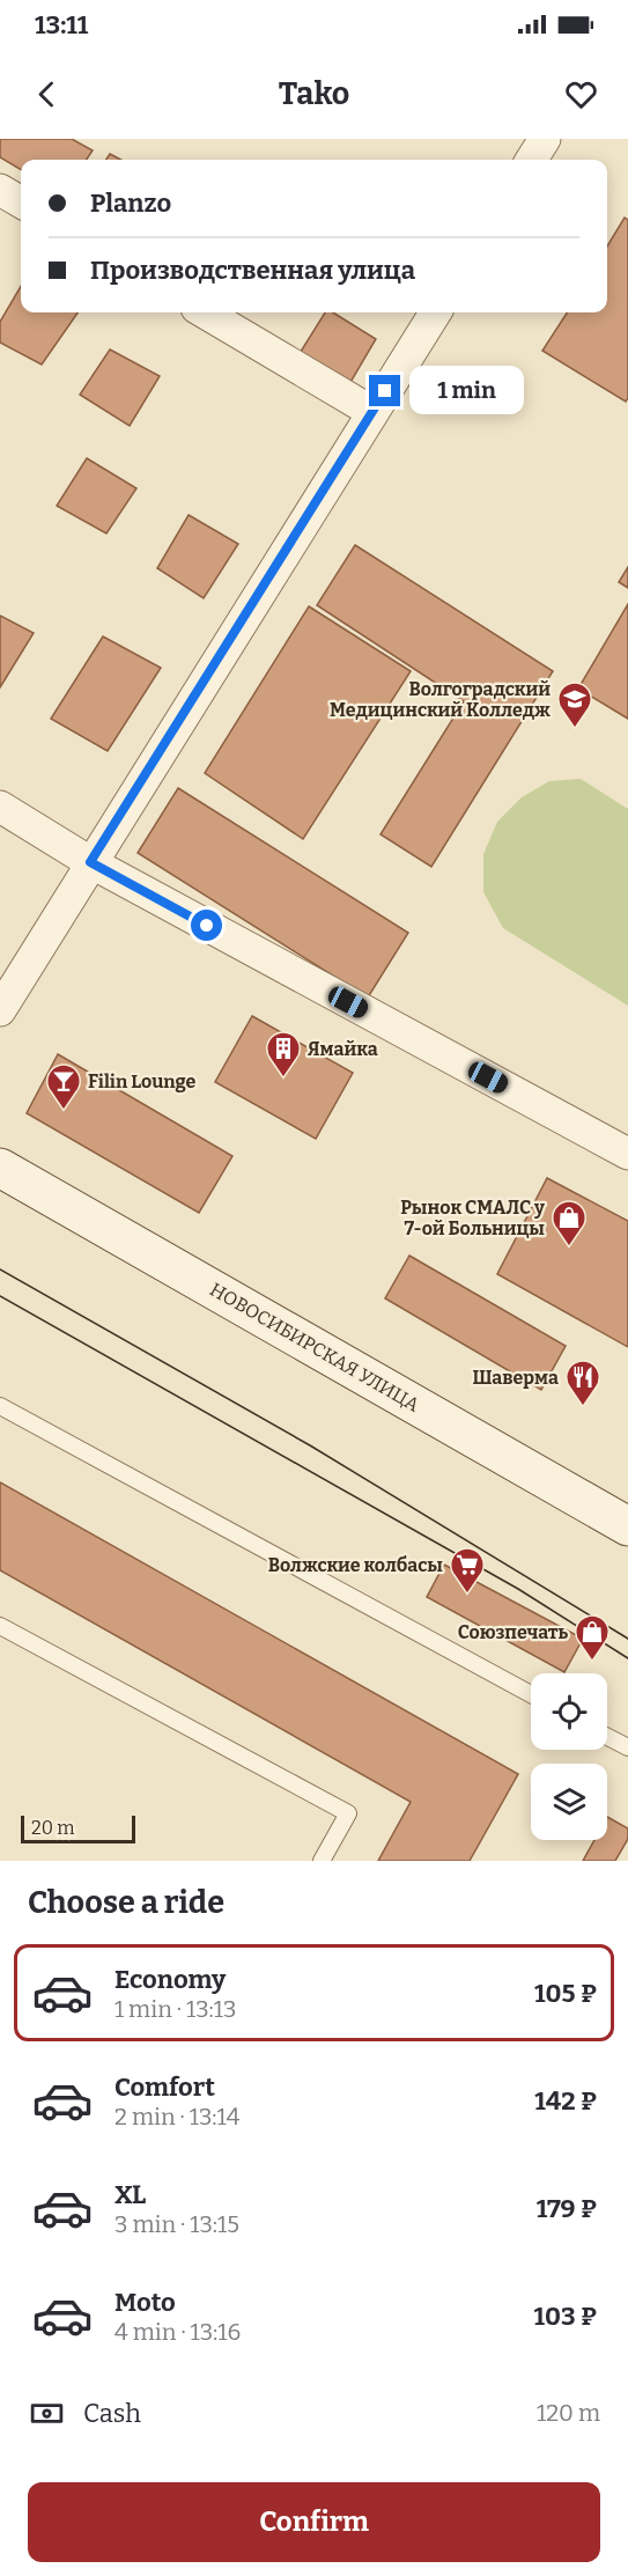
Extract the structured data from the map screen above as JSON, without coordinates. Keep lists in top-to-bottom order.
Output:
{
  "streets": {
    "street": ["НОВОСИБИРСКАЯ УЛИЦА"]
  },
  "places": {
    "school or university": ["Волгоградский Медицинский Колледж"],
    "building": ["Ямайка"],
    "bar": ["Filin Lounge"],
    "shop": ["Рынок СМАЛС у 7-ой Больницы", "Союзпечать"],
    "restaurant": ["Шаверма"],
    "supermarket": ["Волжские колбасы"]
  },
  "scale_bar": "20 m",
  "page": {
    "status": "13:11",
    "header": "Tako",
    "banner": ["Planzo", "Производственная улица"],
    "bubble": "1 min",
    "scale": "20 m",
    "heading": "Choose a ride",
    "list": [
      {
        "name": "Economy",
        "note": "1 min · 13:13",
        "value": "105 ₽"
      },
      {
        "name": "Comfort",
        "note": "2 min · 13:14",
        "value": "142 ₽"
      },
      {
        "name": "XL",
        "note": "3 min · 13:15",
        "value": "179 ₽"
      },
      {
        "name": "Moto",
        "note": "4 min · 13:16",
        "value": "103 ₽"
      }
    ],
    "pay": ["Cash", "120 m"],
    "buttons": "Confirm"
  }
}
